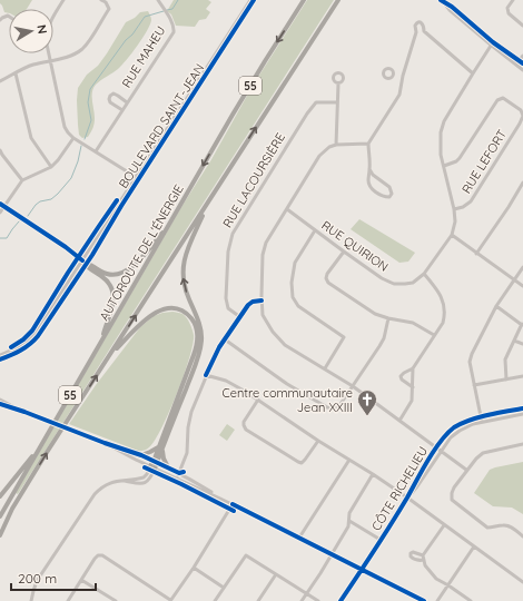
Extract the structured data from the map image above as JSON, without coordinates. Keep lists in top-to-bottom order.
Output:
{
  "streets": {
    "highway": ["55", "AUTOROUTE DE L'ÉNERGIE"],
    "street": [
      "RUE MAHEU",
      "BOULEVARD SAINT-JEAN",
      "RUE LEFORT",
      "RUE LACOURSIÈRE",
      "RUE QUIRION",
      "CÔTE RICHELIEU"
    ]
  },
  "crossings": [
    ["55", "AUTOROUTE DE L'ÉNERGIE"],
    ["RUE LEFORT", "RUE QUIRION"]
  ],
  "places": {
    "church": ["Centre communautaire Jean XXIII"]
  },
  "scale_bar": "200 m",
  "north": "right"
}
